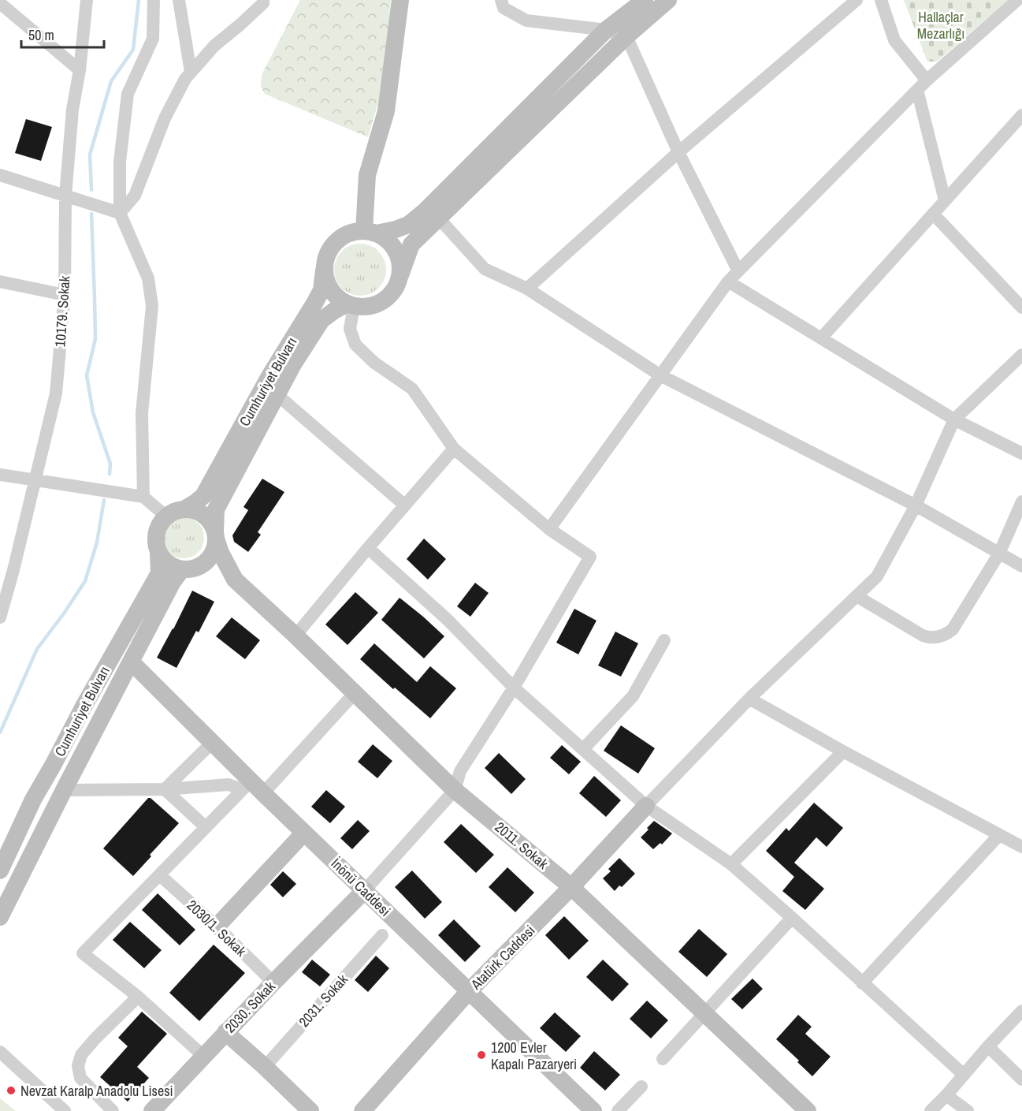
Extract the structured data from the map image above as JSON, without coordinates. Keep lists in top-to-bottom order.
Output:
{
  "streets": {
    "street": [
      "10179. Sokak",
      "Cumhuriyet Bulvarı",
      "2011. Sokak",
      "İnönü Caddesi",
      "2030/1. Sokak",
      "Atatürk Caddesi",
      "2031. Sokak",
      "2030. Sokak"
    ]
  },
  "crossings": [
    ["2011. Sokak", "Atatürk Caddesi"],
    ["İnönü Caddesi", "Atatürk Caddesi"],
    ["İnönü Caddesi", "2030. Sokak"],
    ["2030/1. Sokak", "2030. Sokak"]
  ],
  "parks": ["Hallaçlar Mezarlığı"],
  "places": ["1200 Evler Kapalı Pazaryeri", "Nevzat Karalp Anadolu Lisesi"],
  "scale_bar": "50 m"
}
